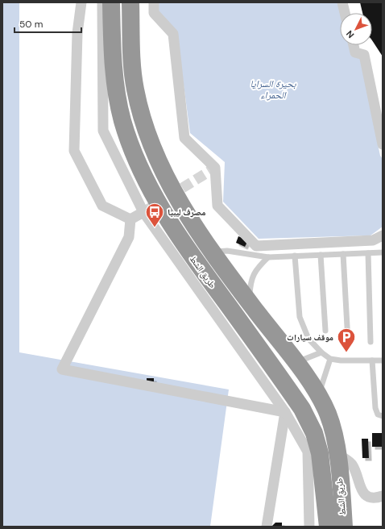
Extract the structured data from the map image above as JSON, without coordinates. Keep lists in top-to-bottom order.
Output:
{
  "streets": {
    "highway": ["طريق الشط"]
  },
  "water": ["بحيرة السرايا الحمراء"],
  "places": {
    "bus stop": ["مصرف ليبيا"],
    "parking": ["موقف سيارات"]
  },
  "scale_bar": "50 m",
  "north": "bottom left"
}
